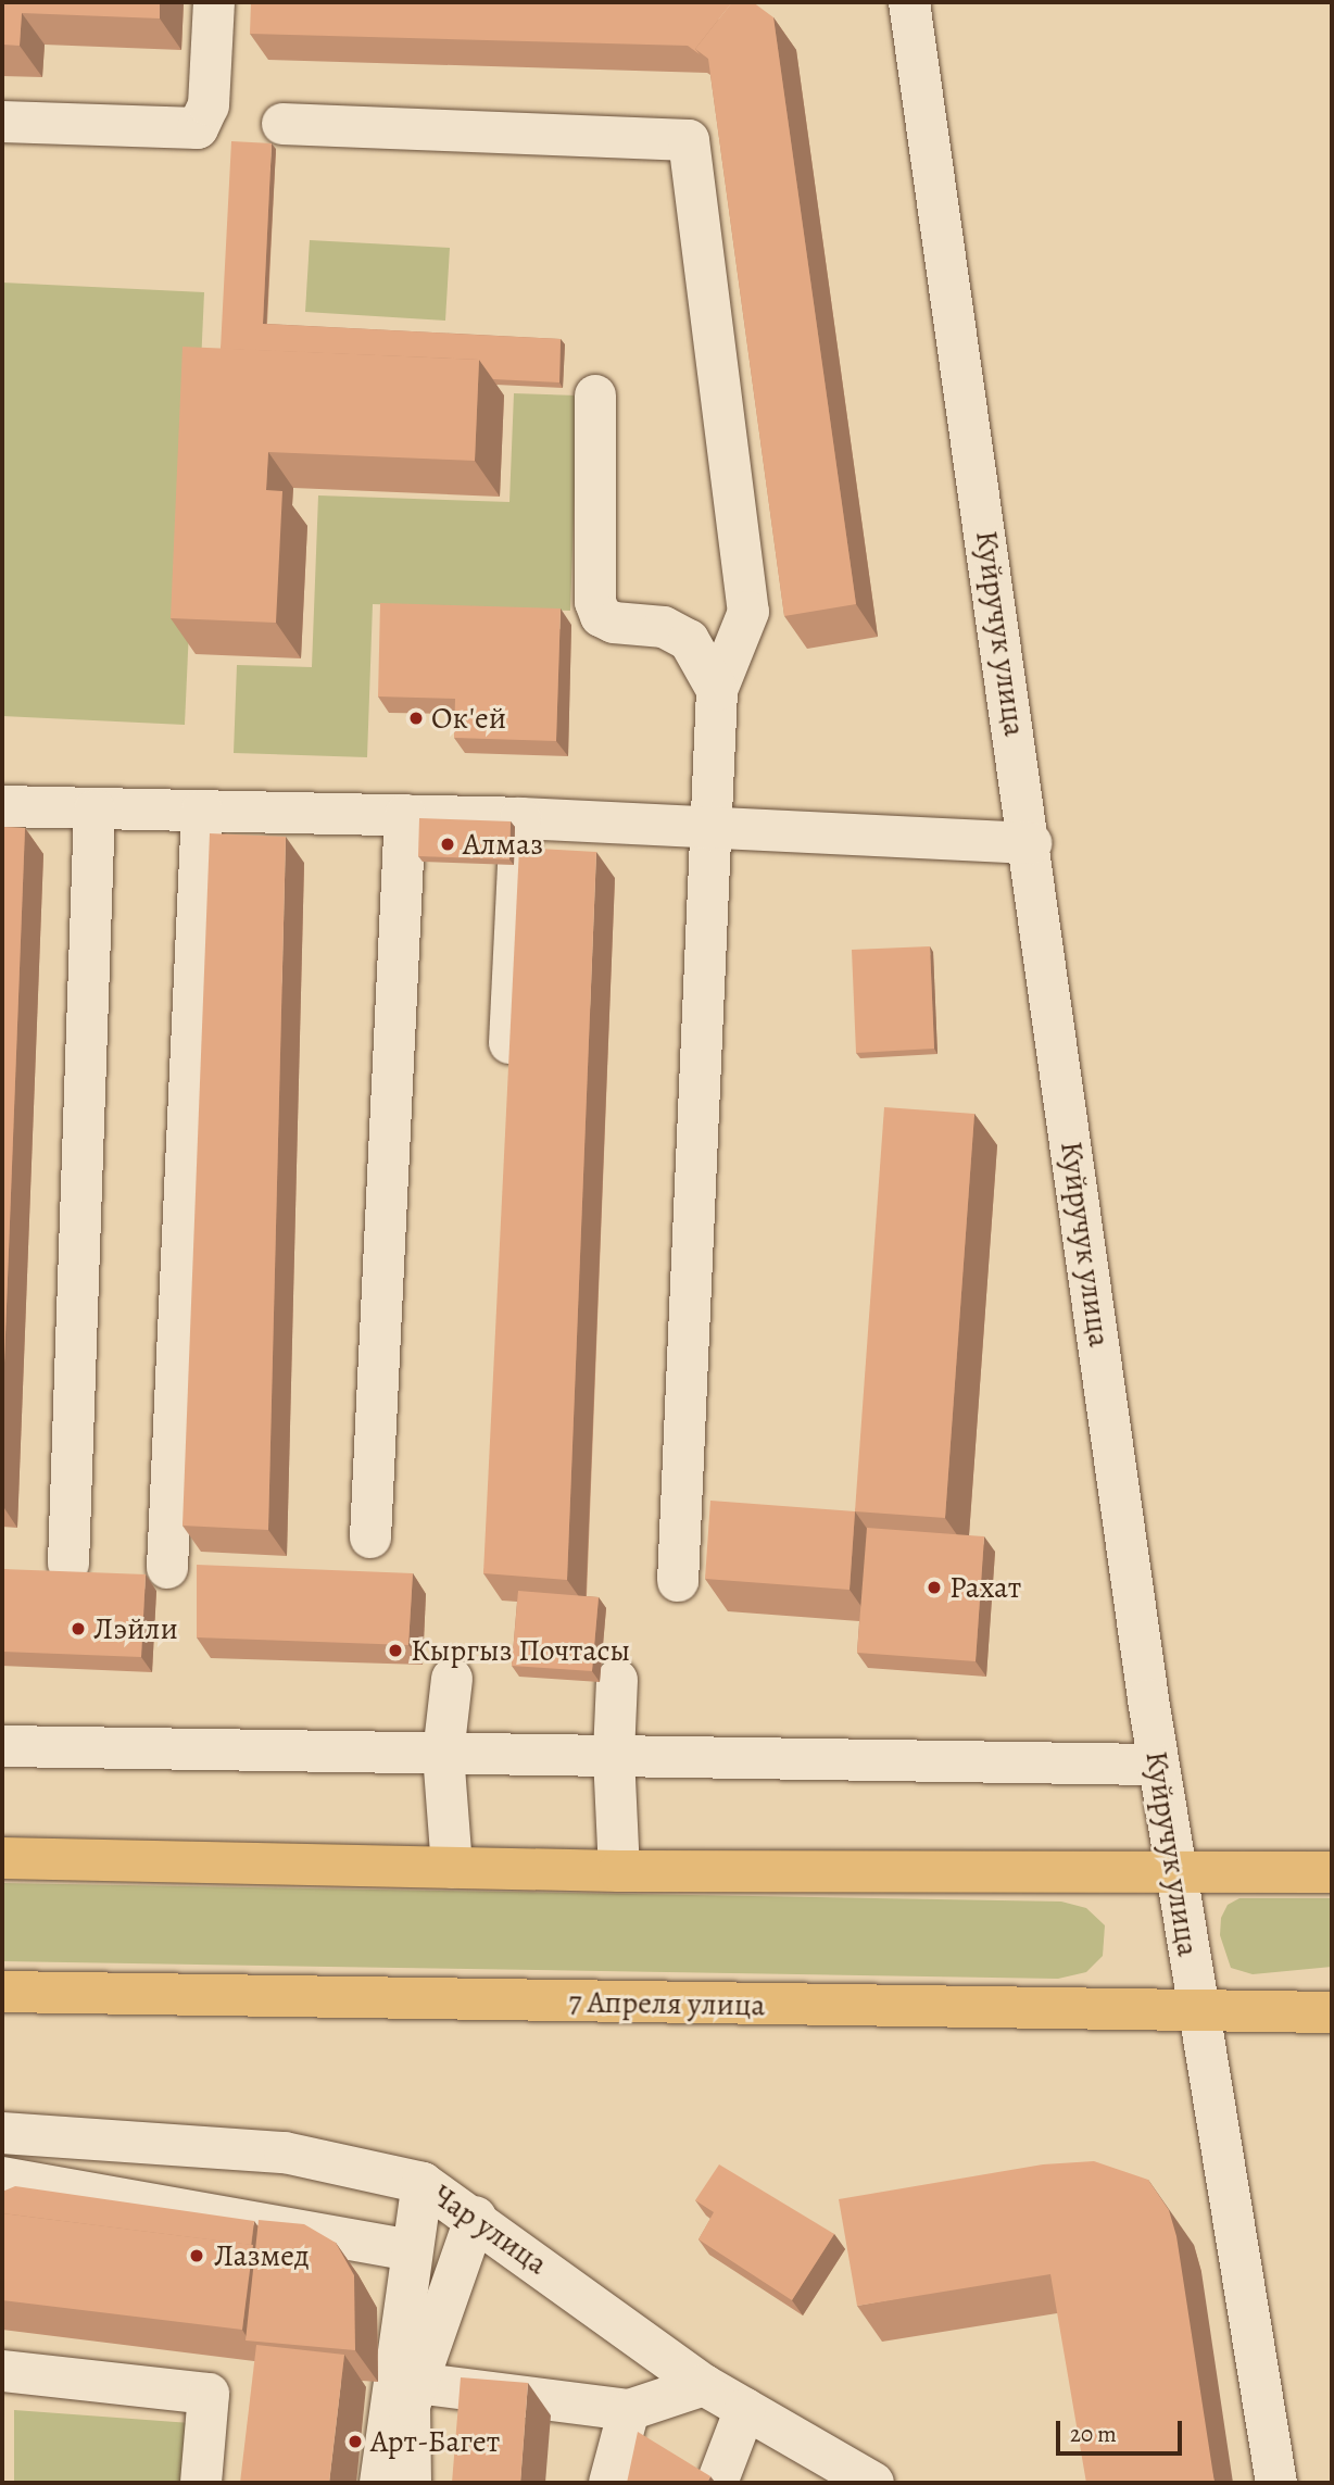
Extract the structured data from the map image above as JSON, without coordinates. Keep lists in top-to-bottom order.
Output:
{
  "streets": {
    "main road": ["7 Апреля улица"],
    "street": ["Куйручук улица", "Чар улица"]
  },
  "crossings": [
    ["Куйручук улица", "7 Апреля улица"]
  ],
  "places": [
    "Ок'ей",
    "Алмаз",
    "Рахат",
    "Лэйли",
    "Кыргыз Почтасы",
    "Лазмед",
    "Арт-Багет"
  ],
  "scale_bar": "20 m"
}
